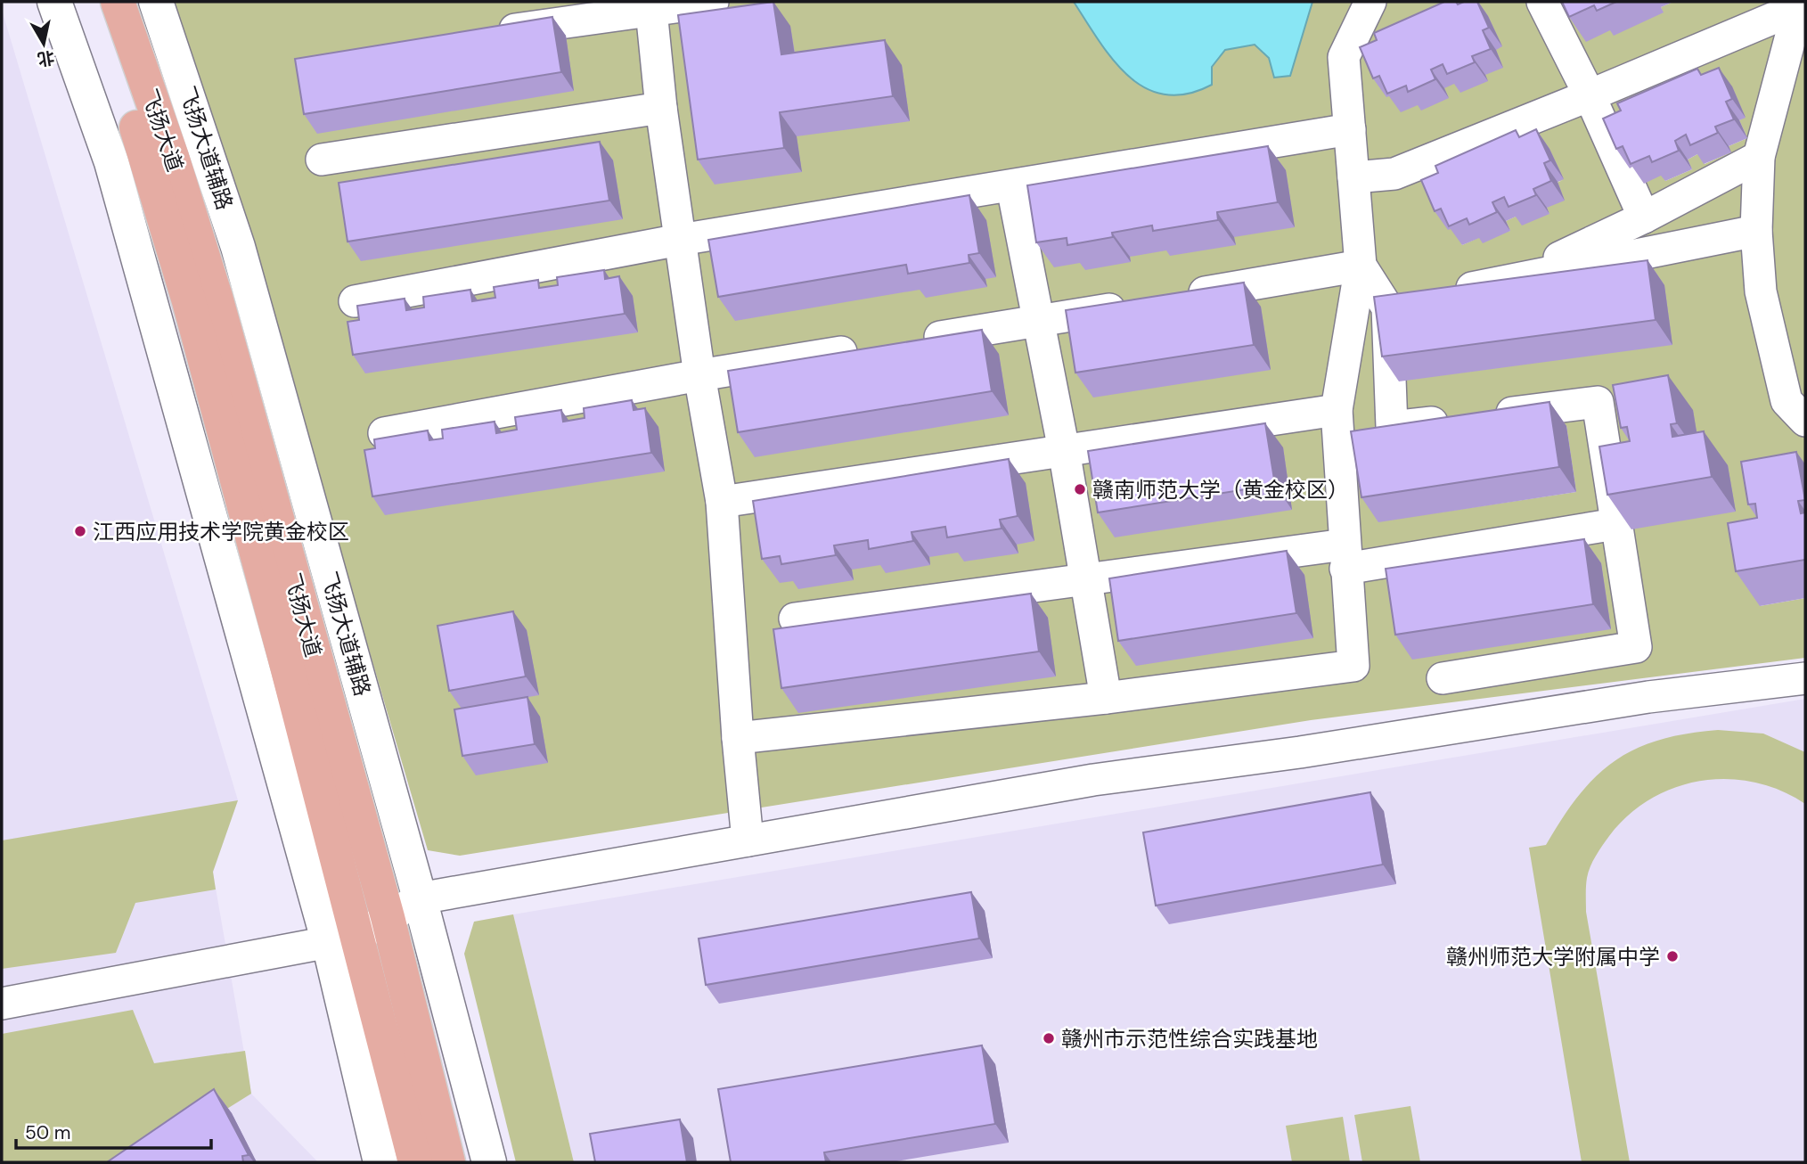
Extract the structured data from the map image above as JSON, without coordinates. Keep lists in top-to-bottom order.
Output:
{
  "streets": {
    "main road": ["飞扬大道"],
    "street": ["飞扬大道辅路"]
  },
  "places": [
    "赣南师范大学（黄金校区）",
    "江西应用技术学院黄金校区",
    "赣州师范大学附属中学",
    "赣州市示范性综合实践基地"
  ],
  "scale_bar": "50 m",
  "north": "bottom"
}
